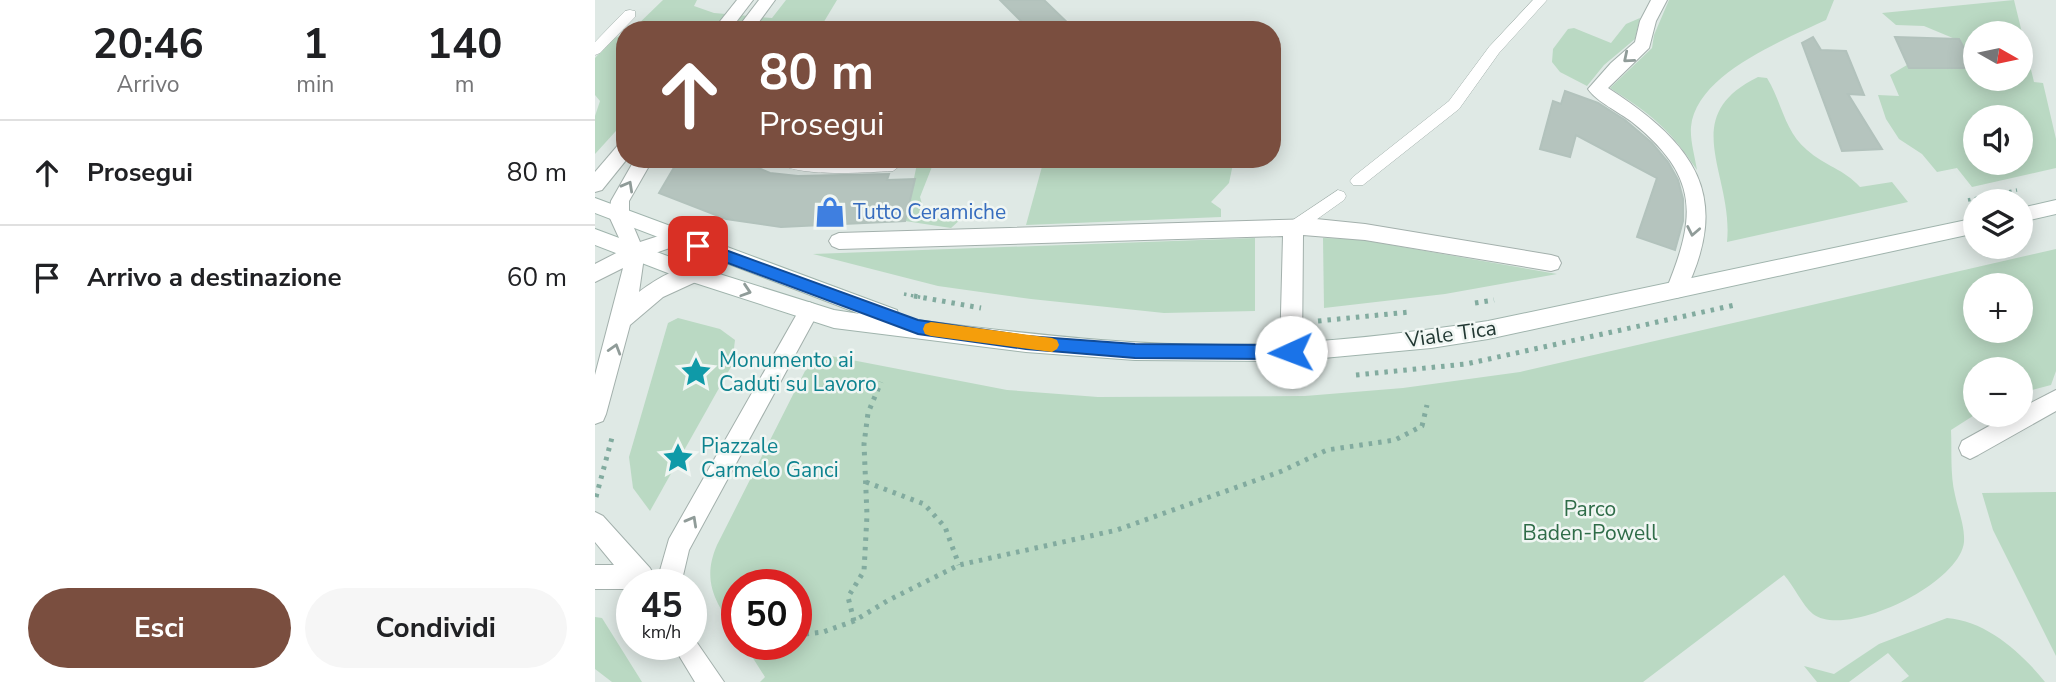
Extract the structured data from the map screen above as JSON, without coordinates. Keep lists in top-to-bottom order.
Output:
{
  "streets": {
    "street": ["Viale Tica"]
  },
  "parks": ["Parco Baden-Powell"],
  "places": {
    "shop": ["Tutto Ceramiche"],
    "place": ["Monumento ai Caduti su Lavoro", "Piazzale Carmelo Ganci"]
  },
  "north": "right",
  "page": {
    "eta": [
      "20:46",
      "Arrivo",
      "1",
      "min",
      "140",
      "m"
    ],
    "map_buttons": ["+", "−"],
    "turn": ["80 m", "Prosegui"],
    "list": [
      {
        "name": "Prosegui",
        "value": "80 m"
      },
      {
        "name": "Arrivo a destinazione",
        "value": "60 m"
      }
    ],
    "speed": "45 km/h",
    "limit": "50",
    "buttons": ["Esci", "Condividi"]
  }
}
